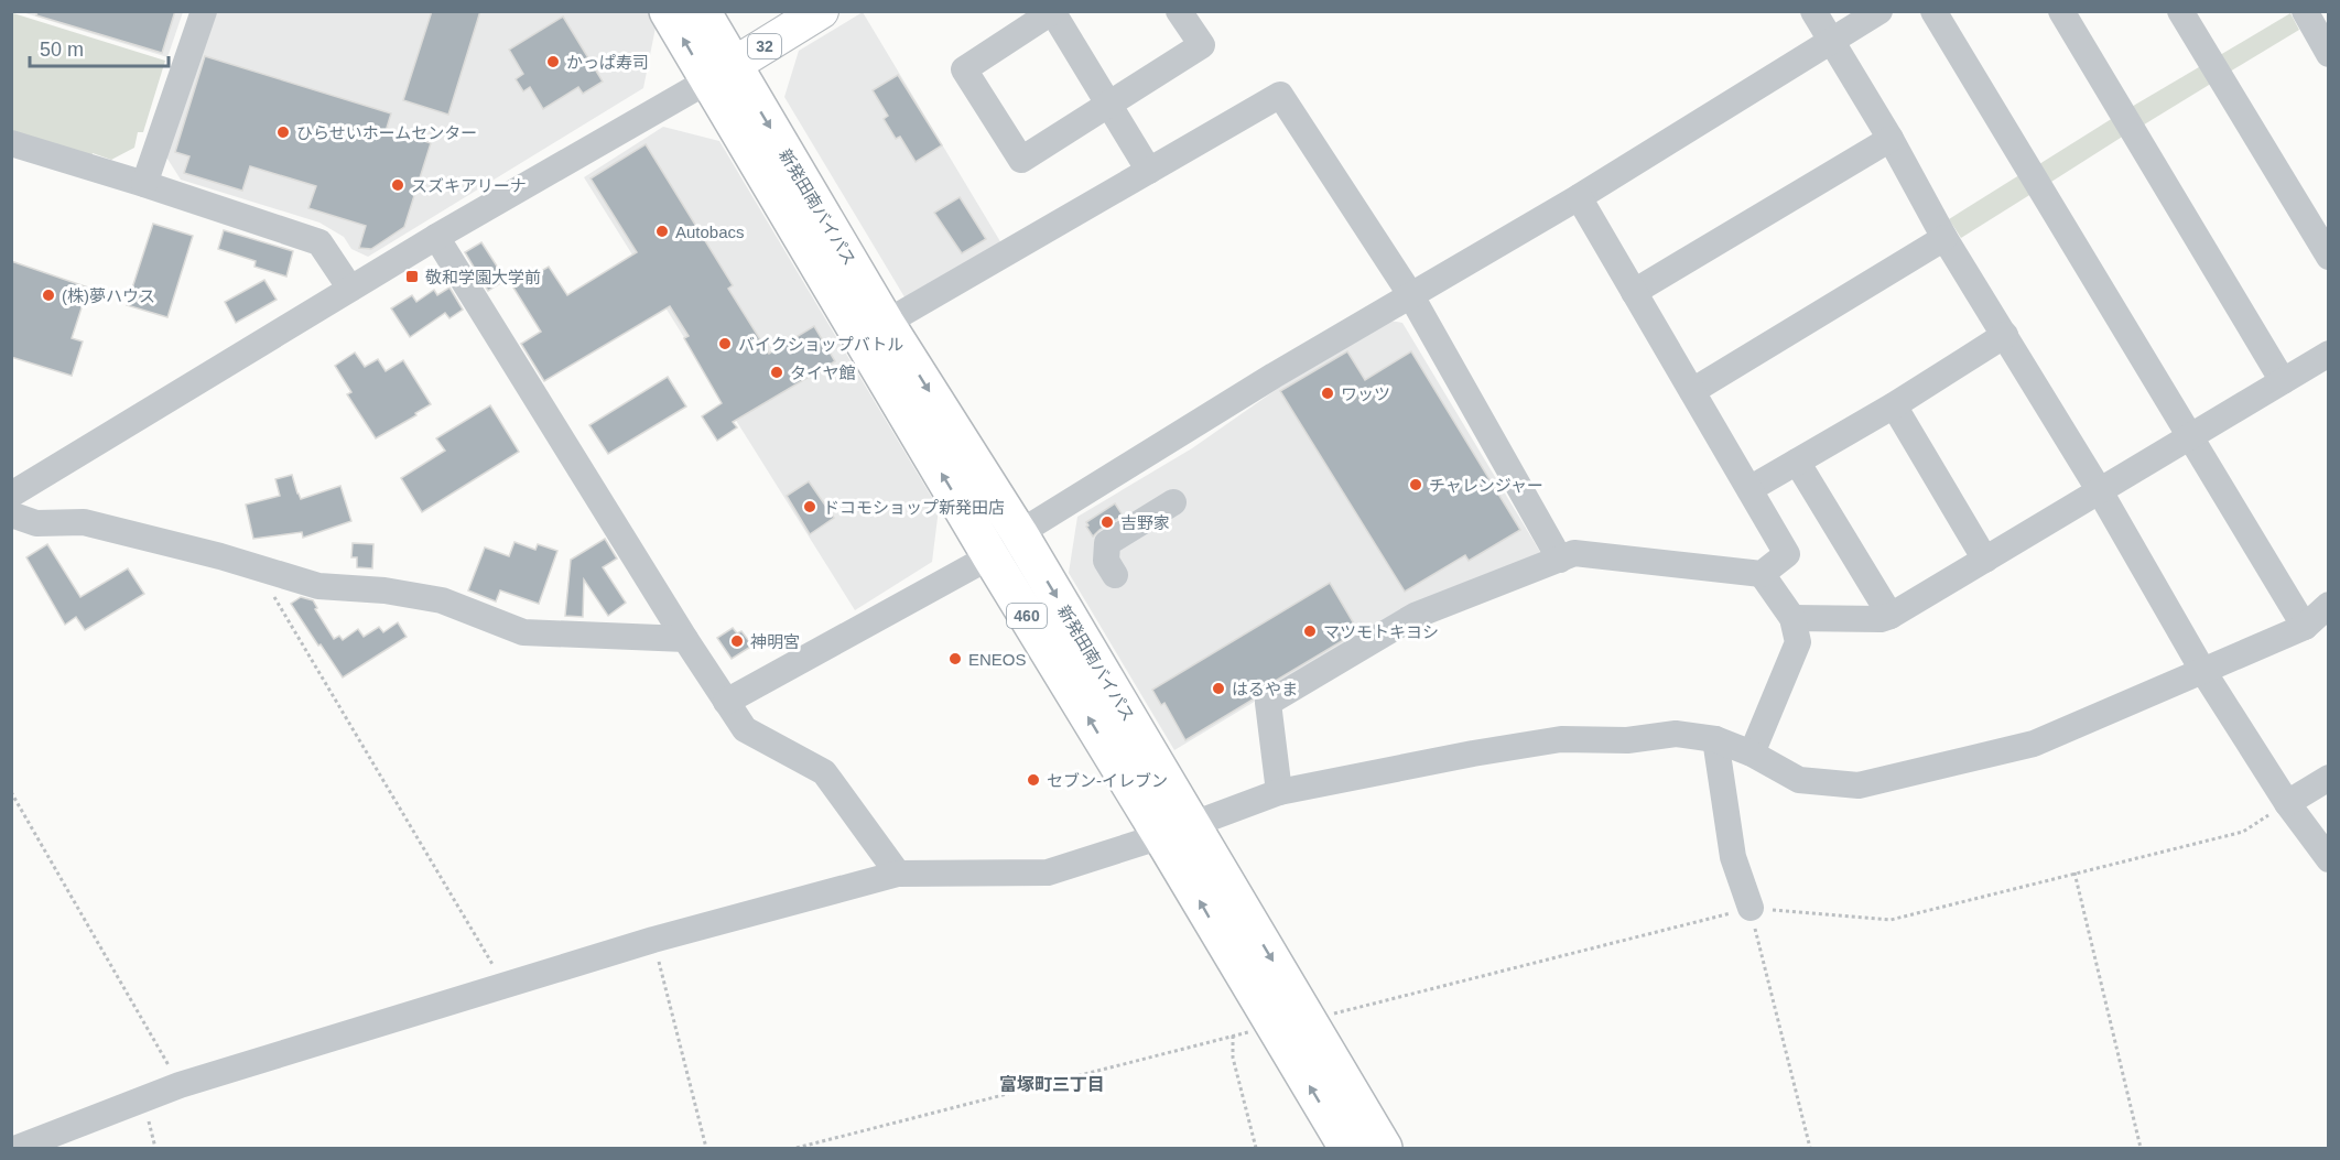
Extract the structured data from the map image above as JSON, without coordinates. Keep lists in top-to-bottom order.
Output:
{
  "streets": {
    "highway": ["新発田南バイパス", "460"],
    "main road": ["32"]
  },
  "crossings": [
    ["32", "新発田南バイパス"]
  ],
  "districts": ["富塚町三丁目"],
  "places": {
    "other": [
      "かっぱ寿司",
      "ひらせいホームセンター",
      "スズキアリーナ",
      "Autobacs",
      "(株)夢ハウス",
      "バイクショップバトル",
      "タイヤ館",
      "ワッツ",
      "チャレンジャー",
      "ドコモショップ新発田店",
      "吉野家",
      "マツモトキヨシ",
      "神明宮",
      "ENEOS",
      "はるやま",
      "セブン-イレブン"
    ],
    "transit": ["敬和学園大学前"]
  },
  "scale_bar": "50 m"
}
